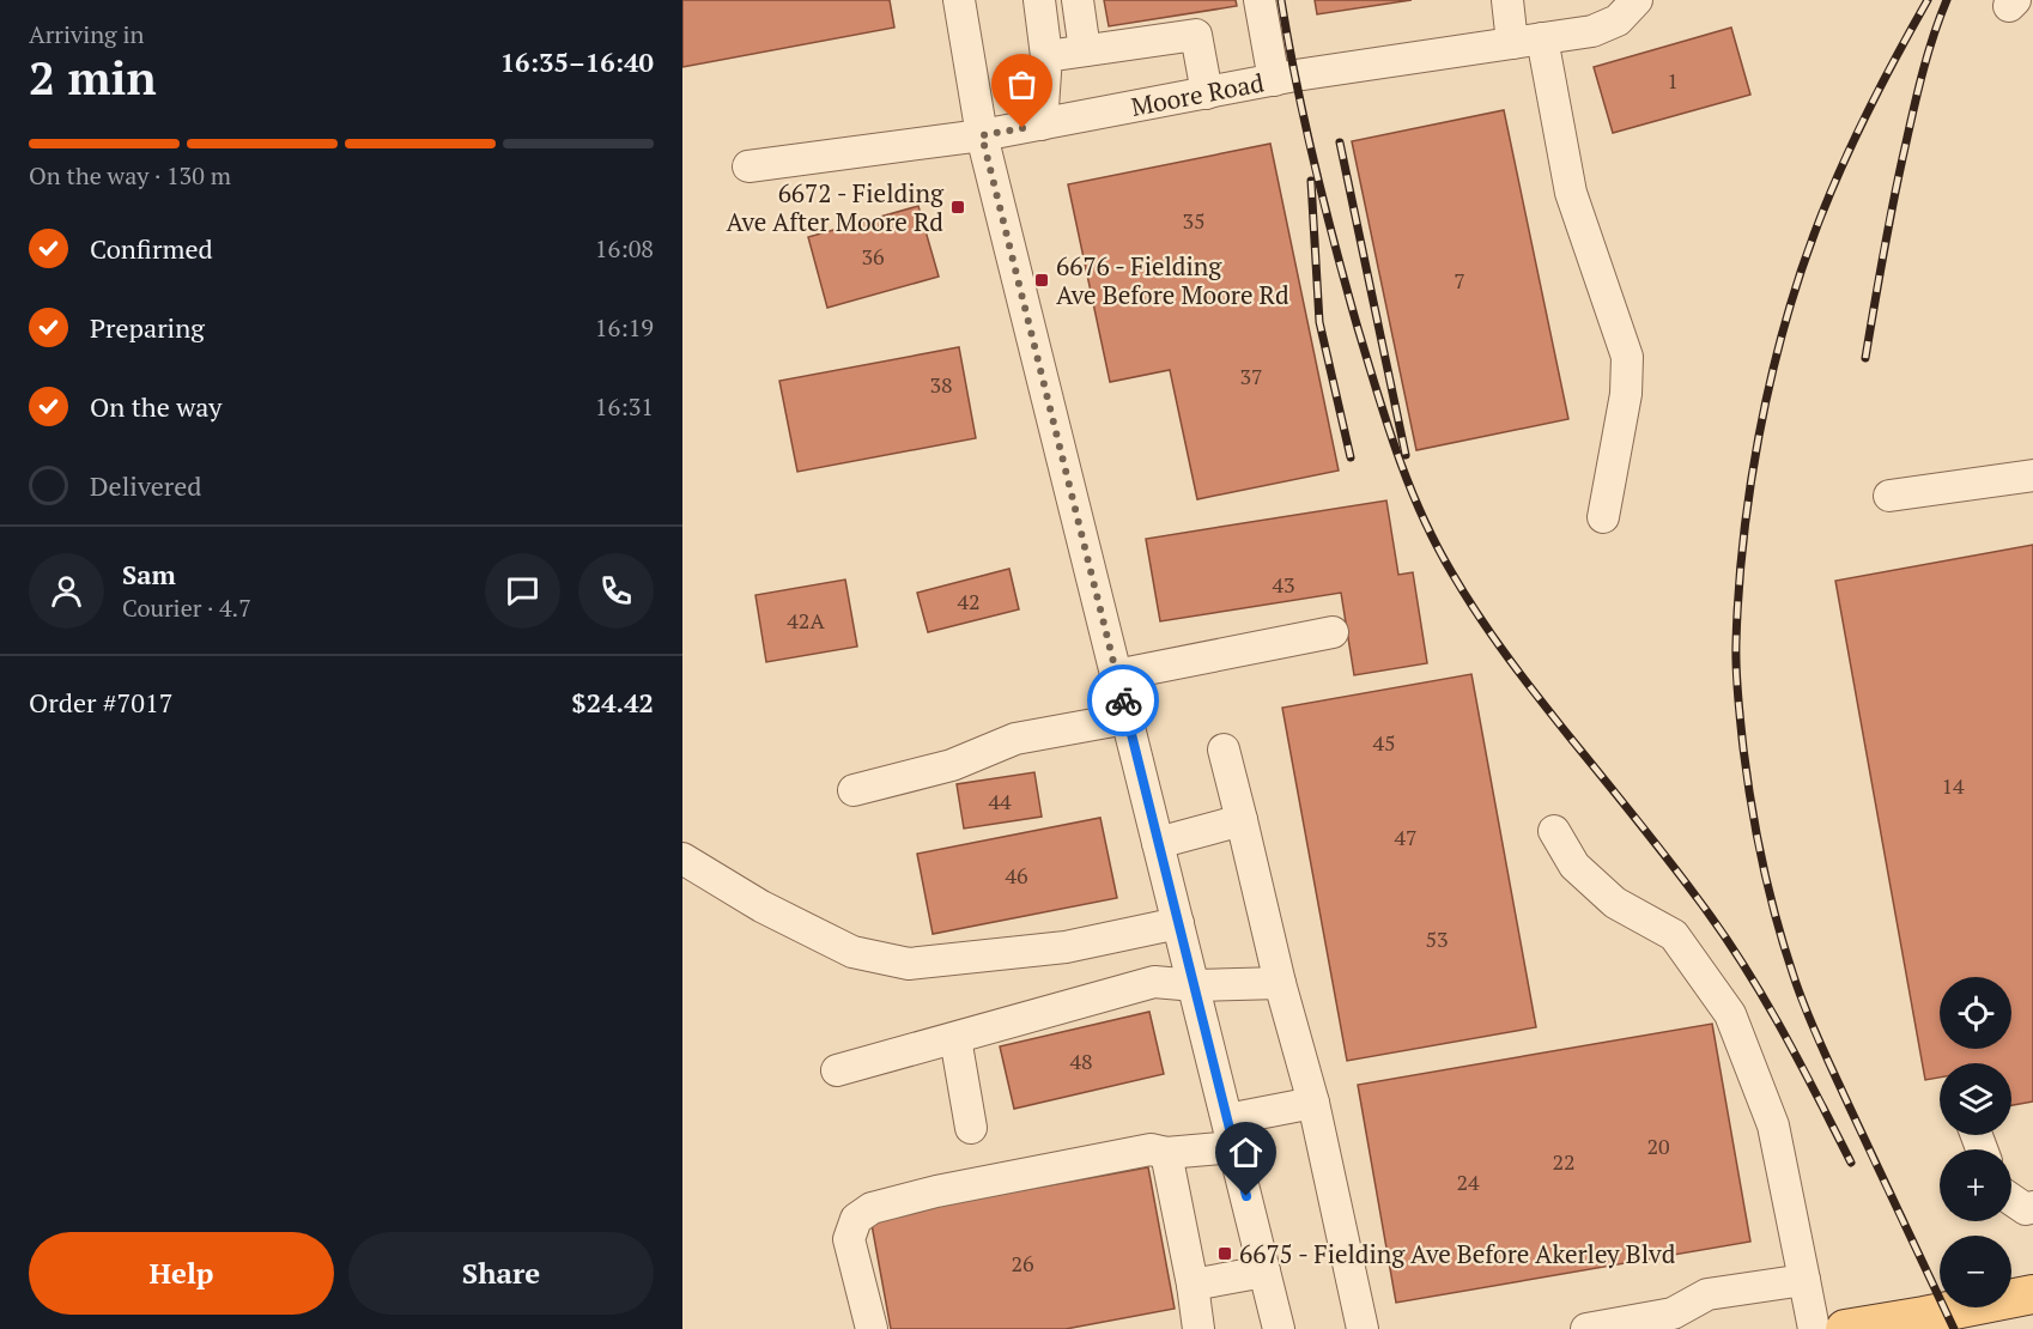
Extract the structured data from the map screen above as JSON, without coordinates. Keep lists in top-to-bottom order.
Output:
{
  "streets": {
    "street": ["Moore Road"]
  },
  "places": {
    "transit": ["6672 - Fielding Ave After Moore Rd", "6676 - Fielding Ave Before Moore Rd", "6675 - Fielding Ave Before Akerley Blvd"]
  },
  "house_numbers": [
    "1",
    "35",
    "36",
    "7",
    "37",
    "38",
    "43",
    "42",
    "42A",
    "45",
    "14",
    "44",
    "47",
    "46",
    "53",
    "48",
    "20",
    "22",
    "24",
    "26"
  ],
  "page": {
    "heading": ["2 min", "Arriving in", "16:35–16:40"],
    "panel": [
      "Sam",
      "Courier · 4.7",
      "Order #7017",
      "$24.42"
    ],
    "bar": "On the way · 130 m",
    "list": [
      ["Confirmed", "16:08"],
      ["Preparing", "16:19"],
      ["On the way", "16:31"],
      "Delivered"
    ],
    "map_buttons": ["+", "−"],
    "buttons": ["Help", "Share"]
  }
}
